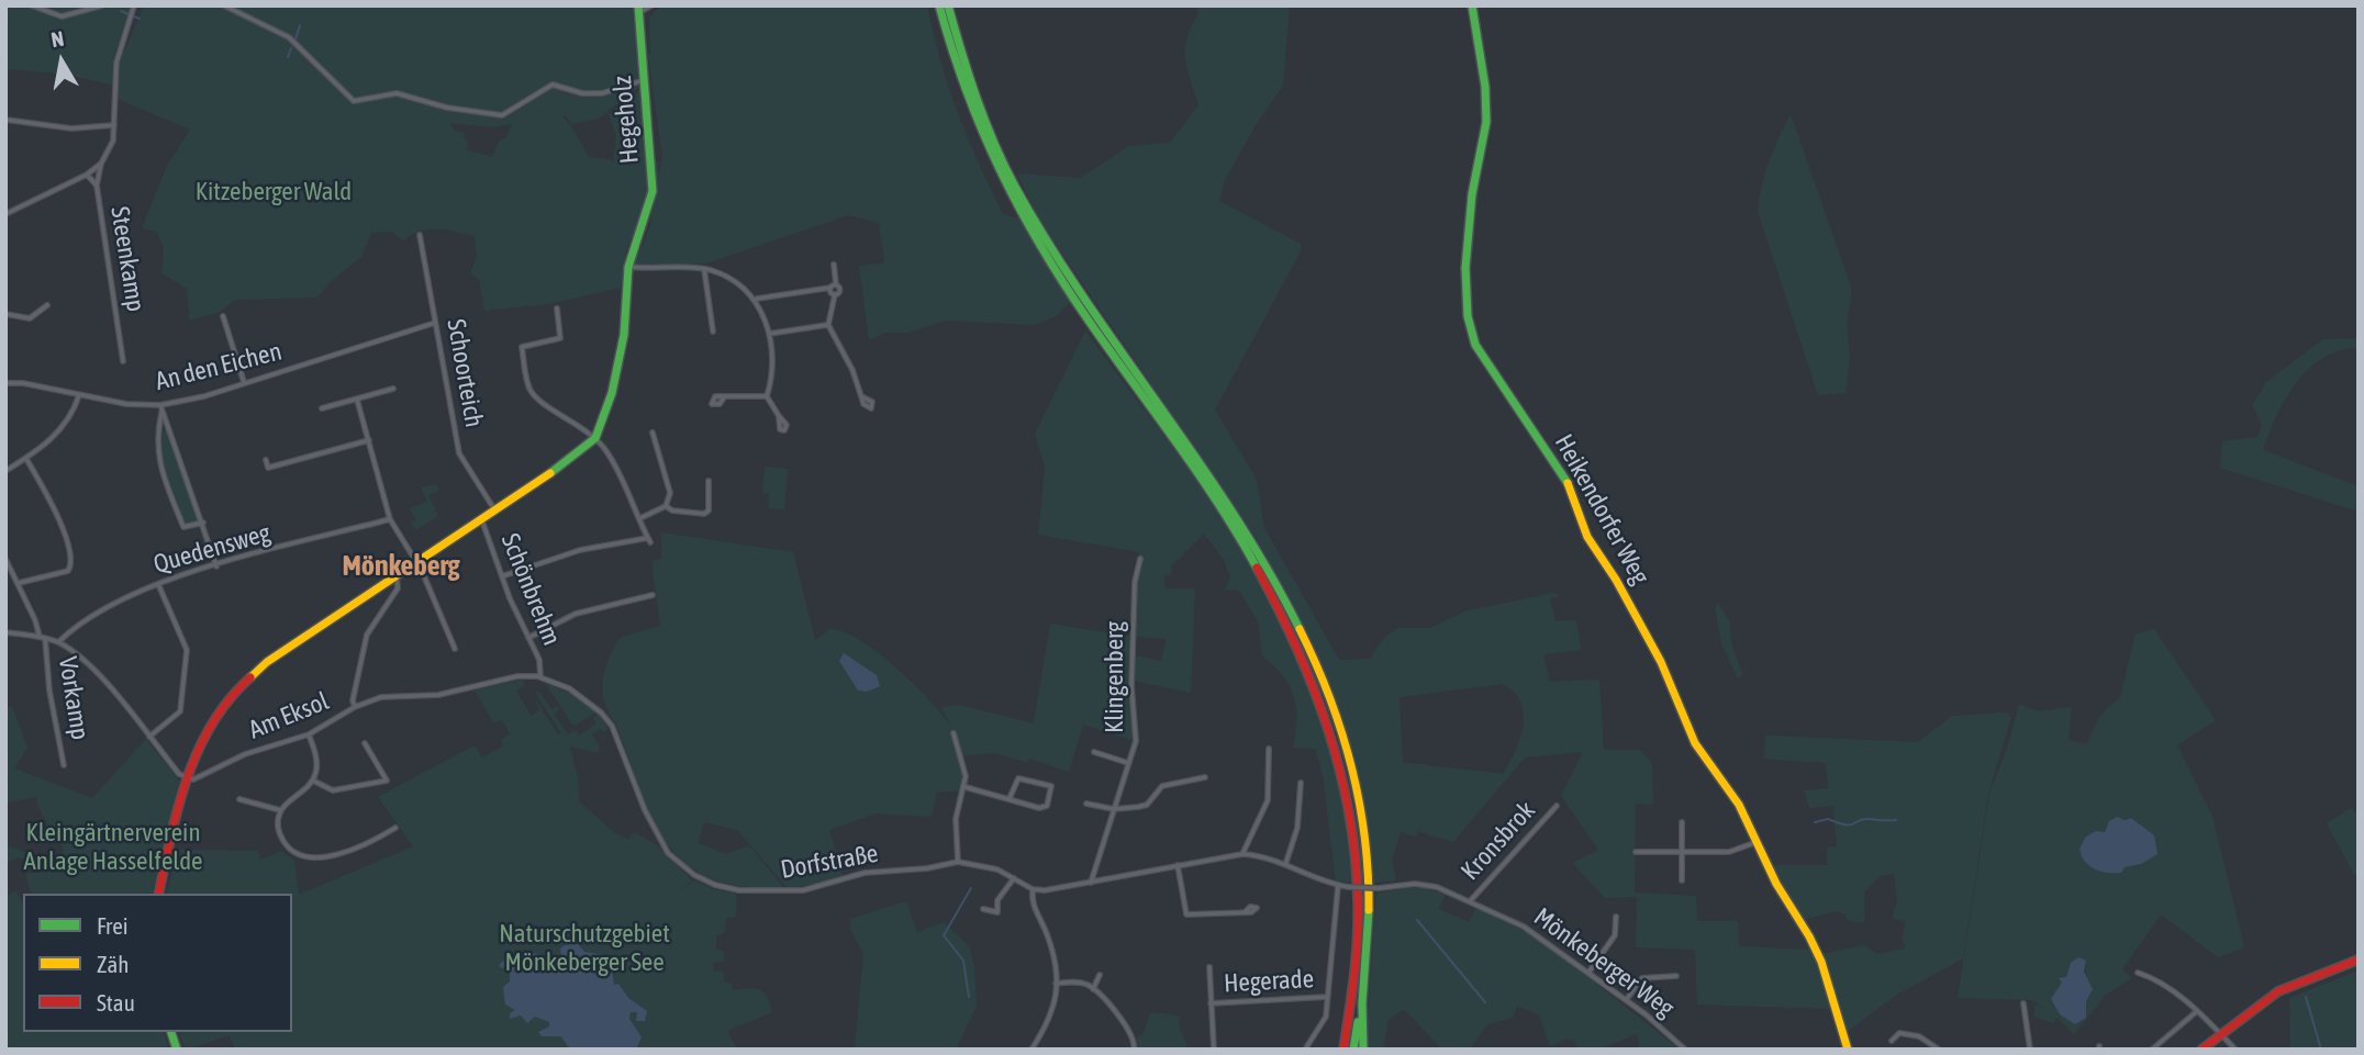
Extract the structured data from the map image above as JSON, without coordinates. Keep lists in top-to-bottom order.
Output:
{
  "streets": {
    "main road": ["Hegeholz", "Heikendorfer Weg"],
    "street": [
      "Steenkamp",
      "An den Eichen",
      "Schoorteich",
      "Quedensweg",
      "Schönbrehm",
      "Klingenberg",
      "Vorkamp",
      "Am Eksol",
      "Kronsbrok",
      "Dorfstraße",
      "Mönkeberger Weg",
      "Hegerade"
    ]
  },
  "crossings": [
    ["An den Eichen", "Schoorteich"],
    ["Schönbrehm", "Dorfstraße"],
    ["Am Eksol", "Dorfstraße"],
    ["Kronsbrok", "Mönkeberger Weg"],
    ["Mönkeberger Weg", "Hegerade"]
  ],
  "districts": ["Mönkeberg"],
  "parks": ["Kitzeberger Wald", "Kleingärtnerverein Anlage Hasselfelde", "Naturschutzgebiet Mönkeberger See"],
  "legend": ["Frei", "Zäh", "Stau"],
  "north": "top"
}
